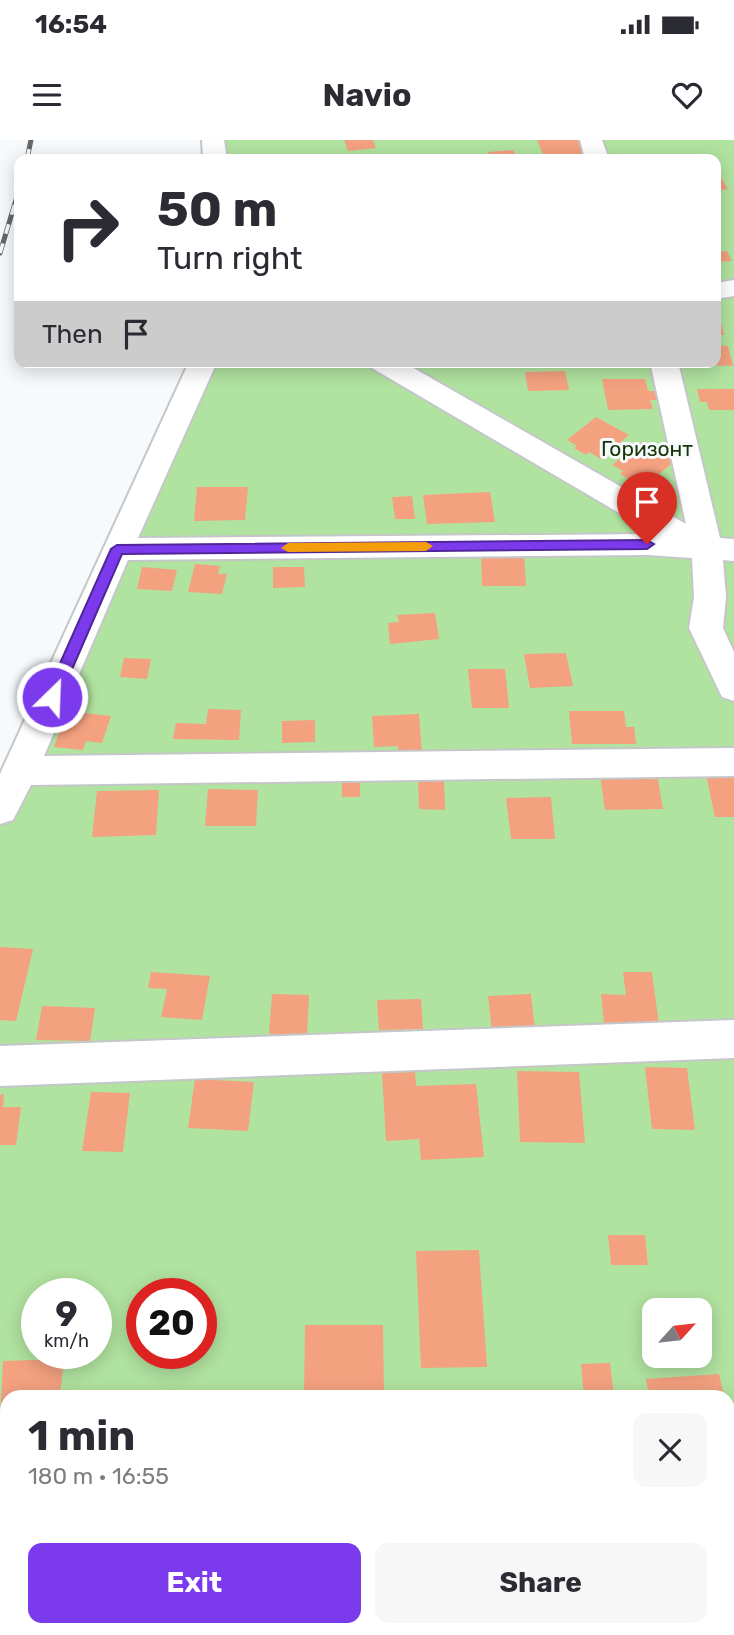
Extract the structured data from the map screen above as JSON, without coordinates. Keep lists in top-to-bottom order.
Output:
{
  "parks": ["Горизонт"],
  "north": "top right",
  "page": {
    "status": "16:54",
    "header": "Navio",
    "turn": ["50 m", "Turn right"],
    "then": "Then",
    "speed": "9 km/h",
    "limit": "20",
    "heading": ["1 min", "180 m · 16:55"],
    "buttons": ["Exit", "Share"]
  }
}
